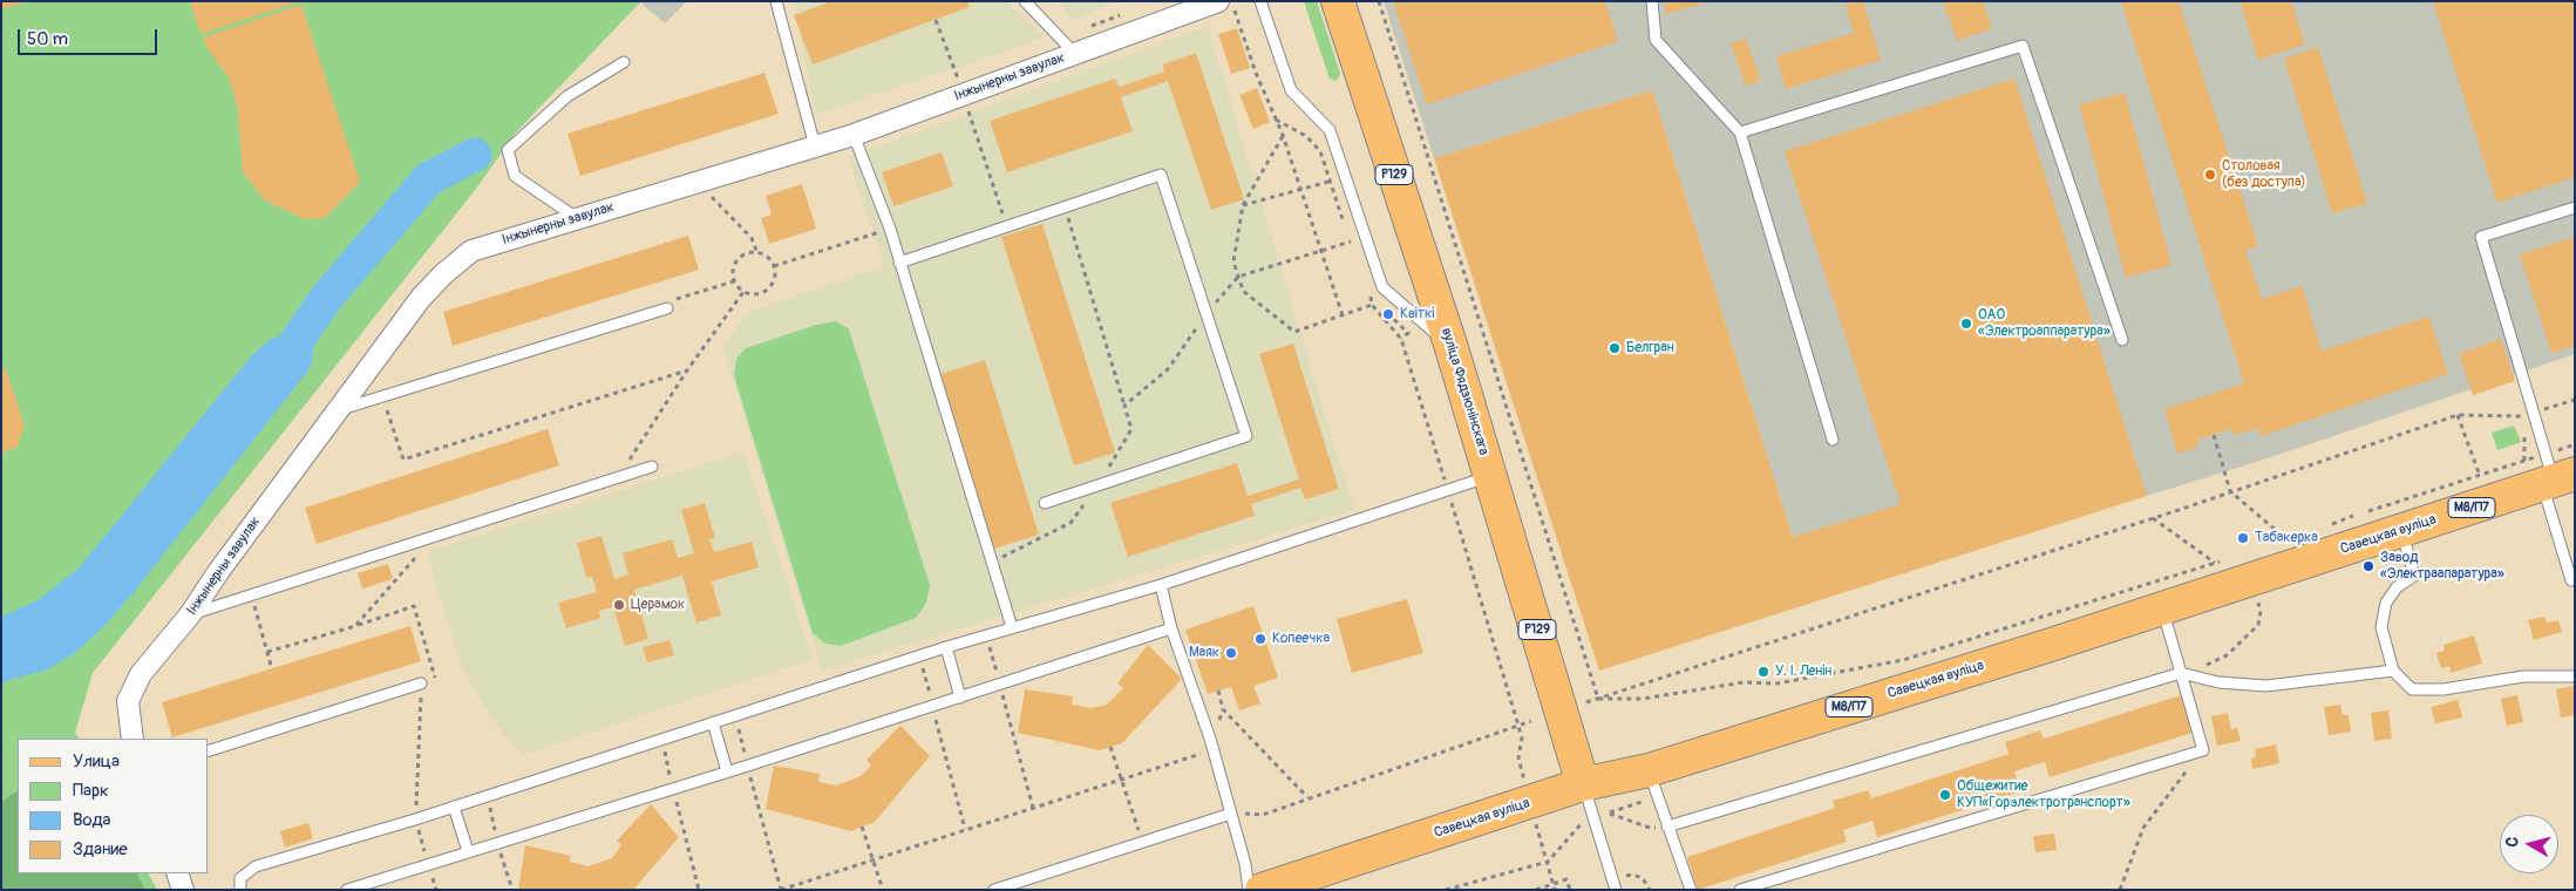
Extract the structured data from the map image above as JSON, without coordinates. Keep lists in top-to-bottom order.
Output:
{
  "streets": {
    "main road": [
      "Р129",
      "вуліца Фядзюнінскага",
      "М8/П7",
      "Савецкая вуліца"
    ],
    "street": ["Інжынерны завулак"]
  },
  "crossings": [
    ["вуліца Фядзюнінскага", "Савецкая вуліца"]
  ],
  "places": [
    "Столовая (без доступа)",
    "Квіткі",
    "ОАО «Электроаппаратура»",
    "Белгран",
    "Табакерка",
    "Завод «Электраапаратура»",
    "Церамок",
    "Копеечка",
    "Маяк",
    "У. І. Ленін",
    "Общежитие КУП«Горэлектротранспорт»"
  ],
  "legend": [
    "Улица",
    "Парк",
    "Вода",
    "Здание"
  ],
  "scale_bar": "50 m",
  "north": "left"
}
